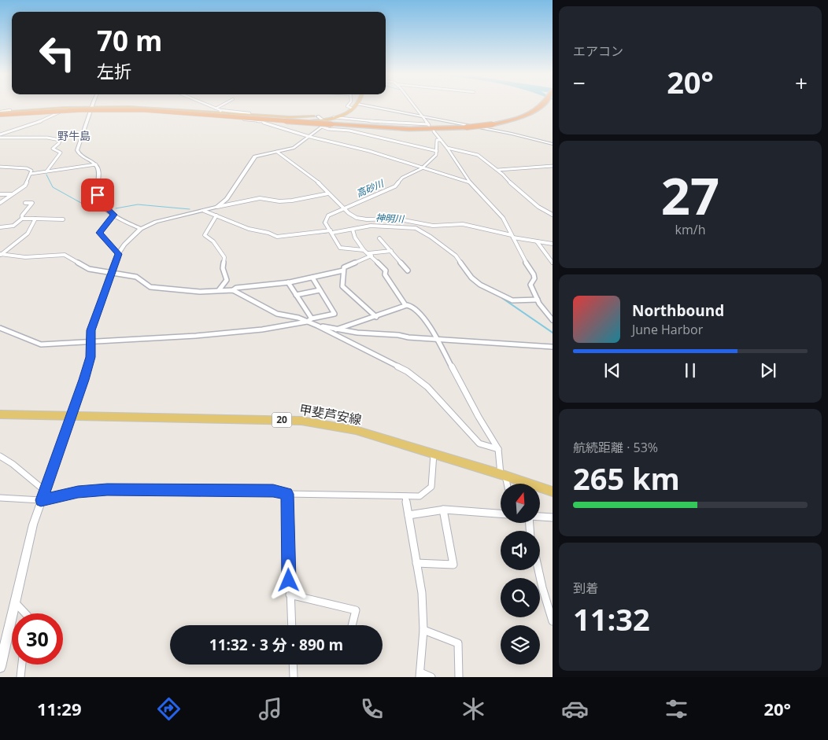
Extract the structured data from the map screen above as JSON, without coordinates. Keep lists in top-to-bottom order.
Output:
{
  "streets": {
    "main road": ["甲斐芦安線", "20"]
  },
  "districts": ["野牛島"],
  "water": ["高砂川", "神明川"],
  "north": "top",
  "page": {
    "tile": [
      "エアコン",
      ["27", "km/h"],
      ["航続距離 · 53%", "265 km"],
      ["到着", "11:32"]
    ],
    "turn": ["70 m", "左折"],
    "heat": ["−", "20°", "+"],
    "song": ["Northbound", "June Harbor"],
    "limit": "30",
    "trip": "11:32 · 3 分 · 890 m",
    "tabs": ["11:29", "20°"]
  }
}
